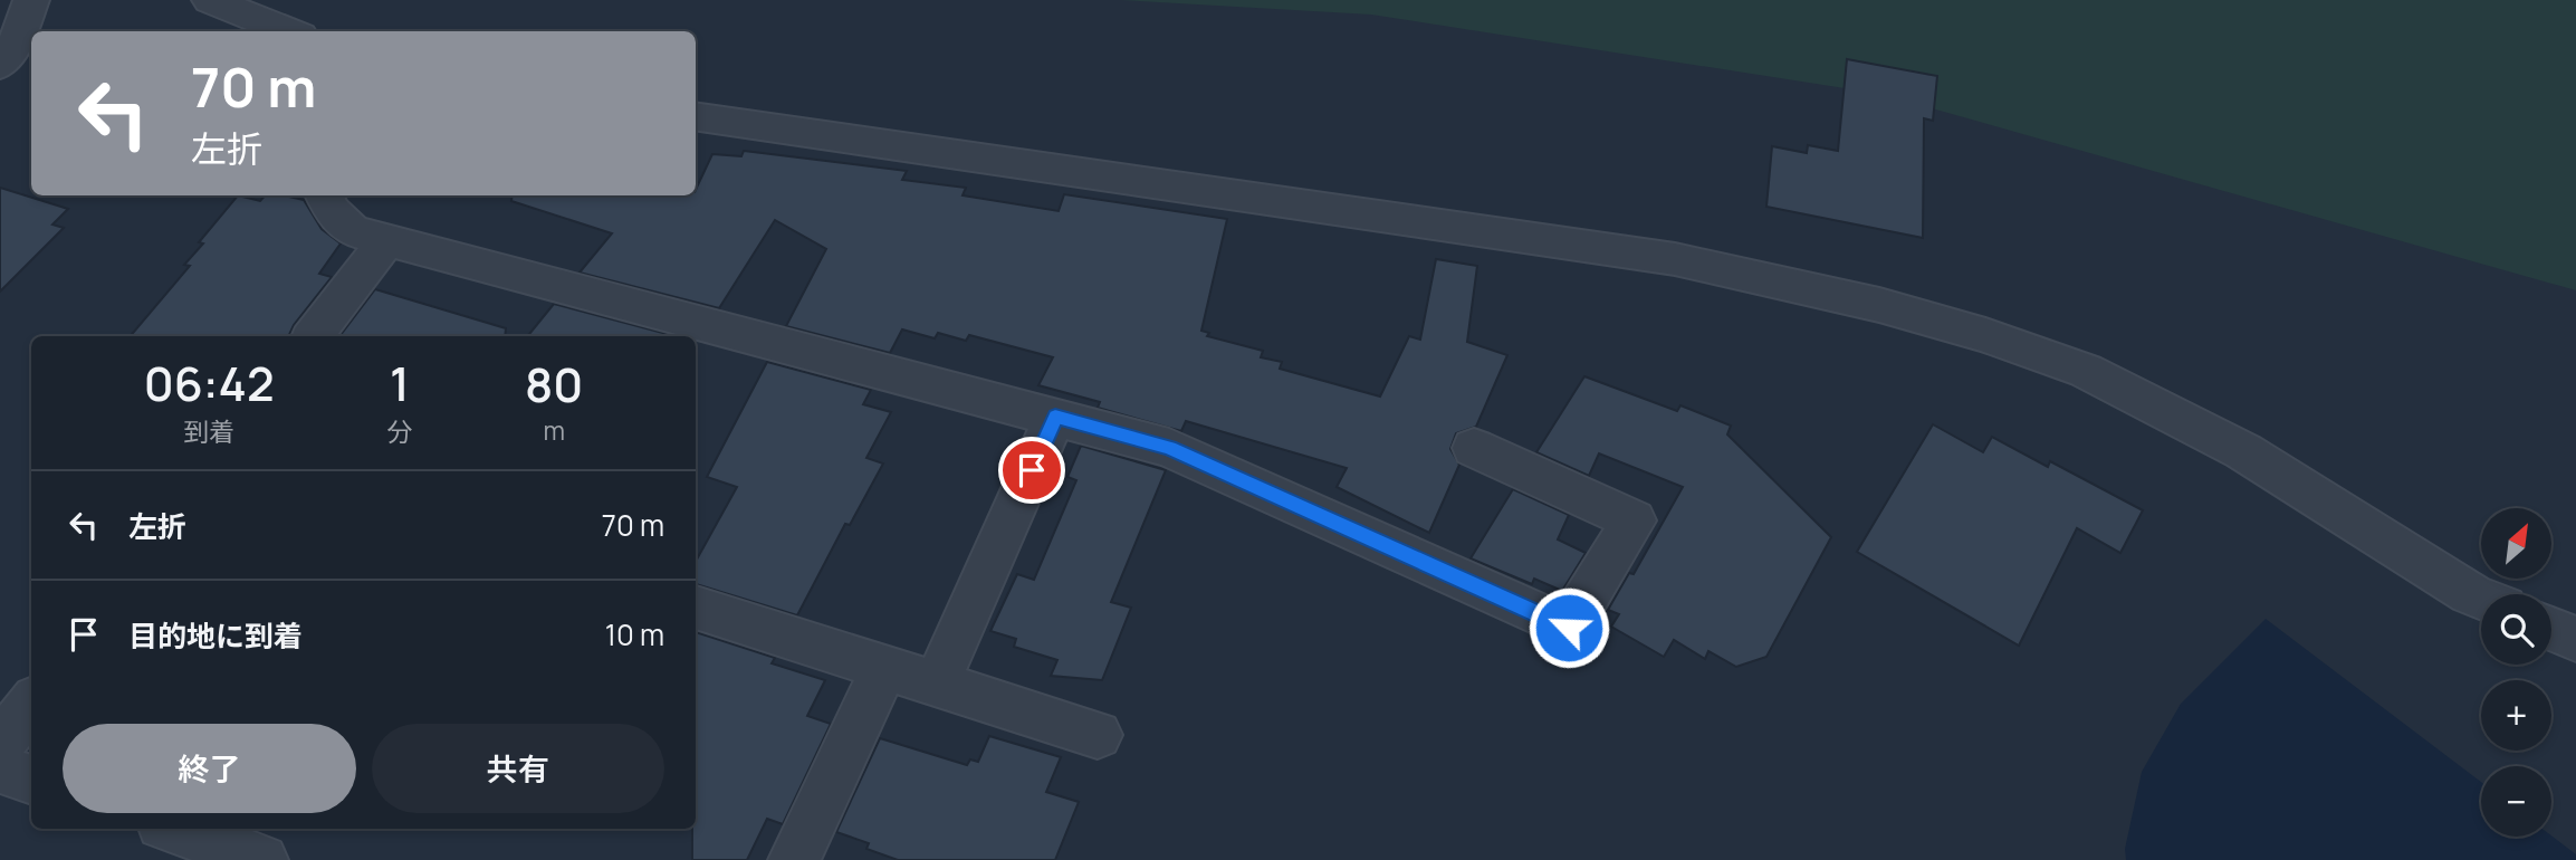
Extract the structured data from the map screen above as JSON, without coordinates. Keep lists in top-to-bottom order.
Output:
{
  "north": "top right",
  "page": {
    "turn": ["70 m", "左折"],
    "eta": [
      "06:42",
      "到着",
      "1",
      "分",
      "80",
      "m"
    ],
    "list": [
      {
        "name": "左折",
        "value": "70 m"
      },
      {
        "name": "目的地に到着",
        "value": "10 m"
      }
    ],
    "map_buttons": ["+", "−"],
    "buttons": ["終了", "共有"]
  }
}
